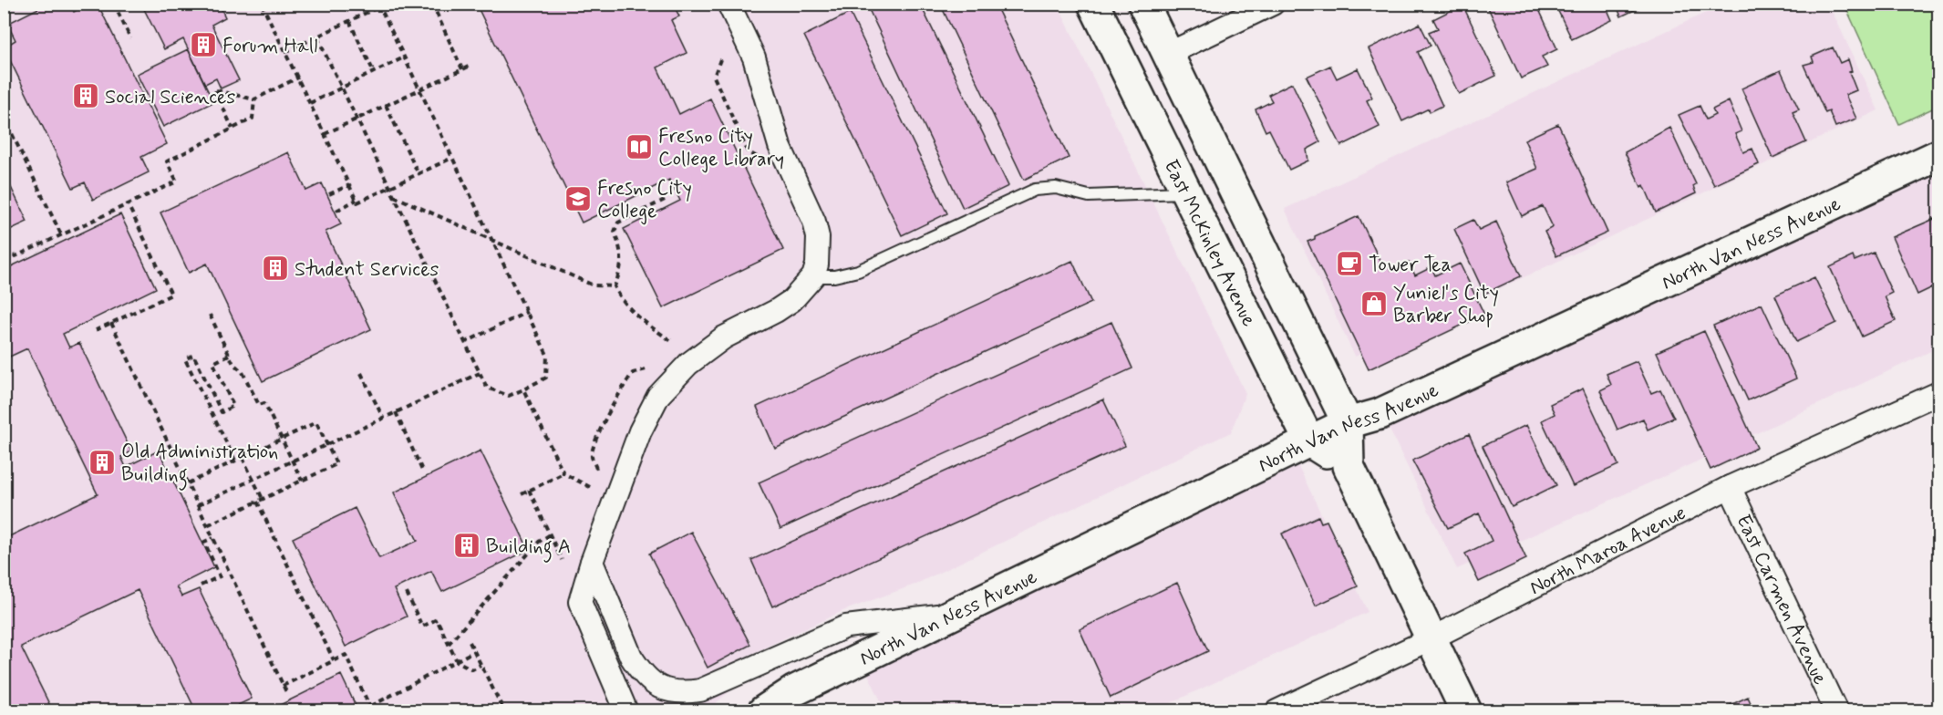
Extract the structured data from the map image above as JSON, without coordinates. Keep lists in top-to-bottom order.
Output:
{
  "streets": {
    "main road": ["North Van Ness Avenue", "East McKinley Avenue"],
    "street": ["North Maroa Avenue", "East Carmen Avenue"]
  },
  "crossings": [
    ["North Van Ness Avenue", "East McKinley Avenue"],
    ["North Maroa Avenue", "East Carmen Avenue"]
  ],
  "places": {
    "building": [
      "Forum Hall",
      "Social Sciences",
      "Student Services",
      "Old Administration Building",
      "Building A"
    ],
    "library": ["Fresno City College Library"],
    "school or university": ["Fresno City College"],
    "cafe": ["Tower Tea"],
    "shop": ["Yuniel's City Barber Shop"]
  }
}
